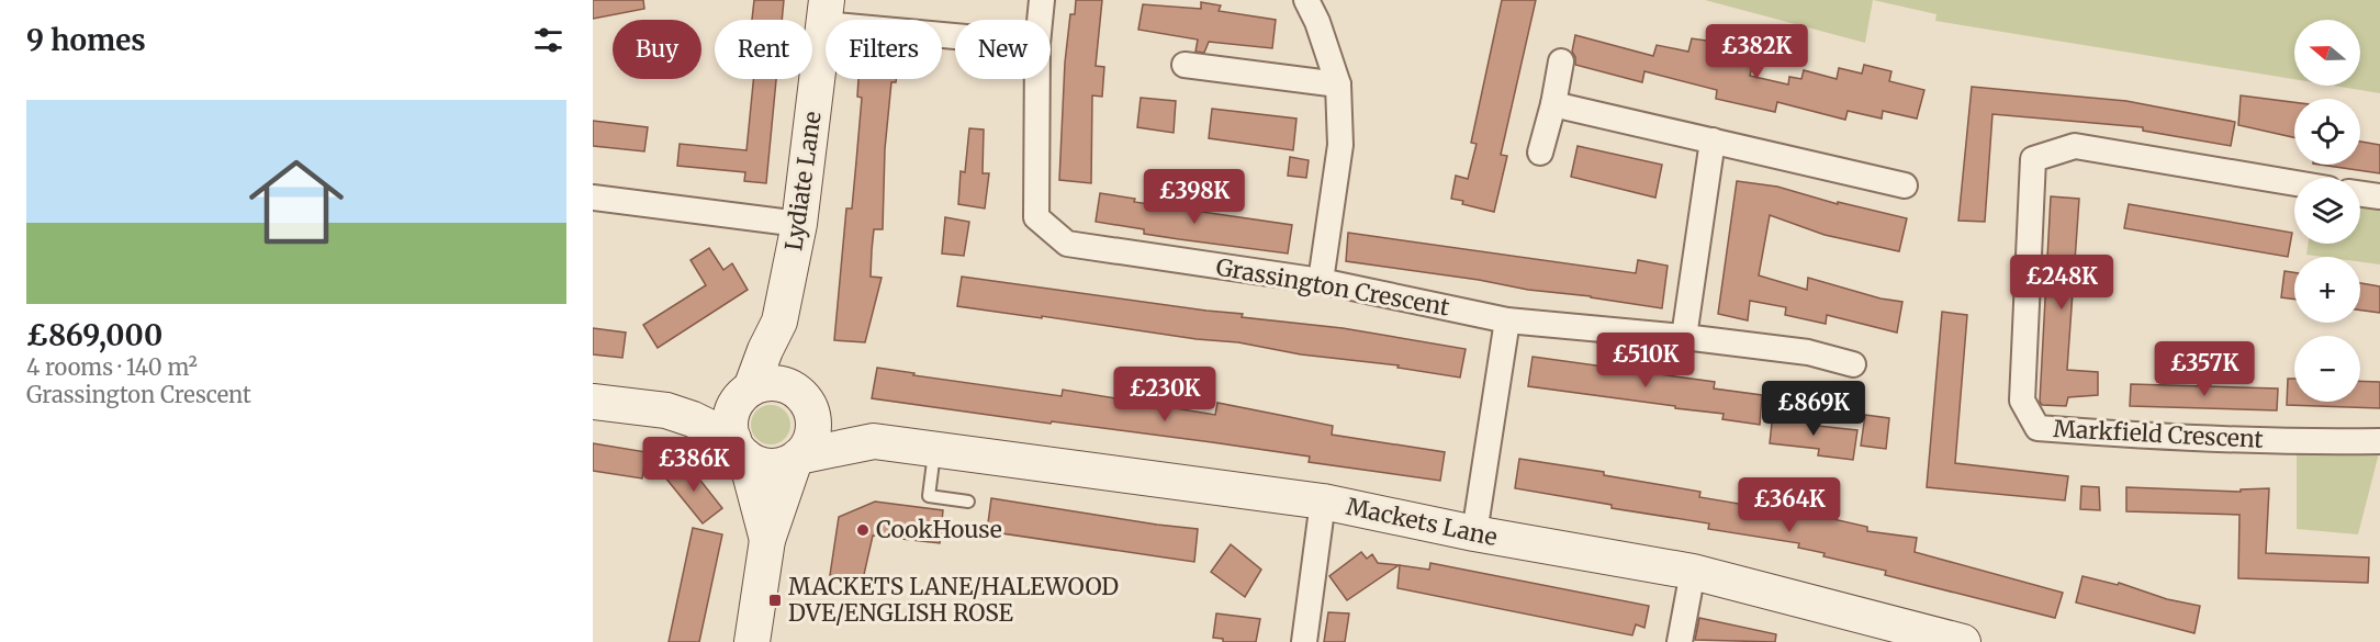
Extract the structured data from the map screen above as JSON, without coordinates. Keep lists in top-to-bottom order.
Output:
{
  "streets": {
    "street": [
      "Lydiate Lane",
      "Grassington Crescent",
      "Markfield Crescent",
      "Mackets Lane"
    ]
  },
  "crossings": [
    ["Lydiate Lane", "Mackets Lane"]
  ],
  "places": {
    "other": ["CookHouse"],
    "transit": ["MACKETS LANE/HALEWOOD DVE/ENGLISH ROSE"]
  },
  "north": "left",
  "page": {
    "heading": "9 homes",
    "map_buttons": ["+", "−"],
    "chip": [
      "Buy",
      "Rent",
      "Filters",
      "New"
    ],
    "price": [
      "£382K",
      "£398K",
      "£248K",
      "£510K",
      "£357K",
      "£230K",
      "£869K",
      "£386K",
      "£364K"
    ],
    "list": [
      {
        "name": "£869,000",
        "note": "4 rooms · 140 m² · Grassington Crescent"
      }
    ]
  }
}
